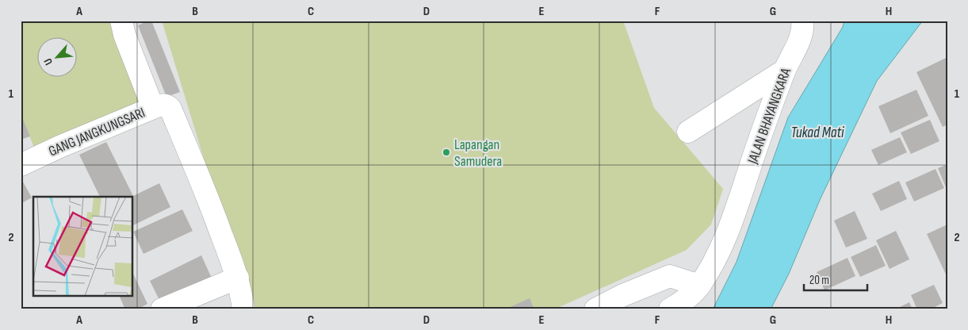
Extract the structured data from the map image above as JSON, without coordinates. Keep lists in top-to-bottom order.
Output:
{
  "streets": {
    "street": ["JALAN BHAYANGKARA", "GANG JANGKUNGSARI"]
  },
  "water": ["Tukad Mati"],
  "places": ["Lapangan Samudera"],
  "scale_bar": "20 m",
  "north": "bottom left",
  "grid": {
    "columns": [
      "A",
      "B",
      "C",
      "D",
      "E",
      "F",
      "G",
      "H"
    ],
    "rows": ["1", "2"]
  }
}
